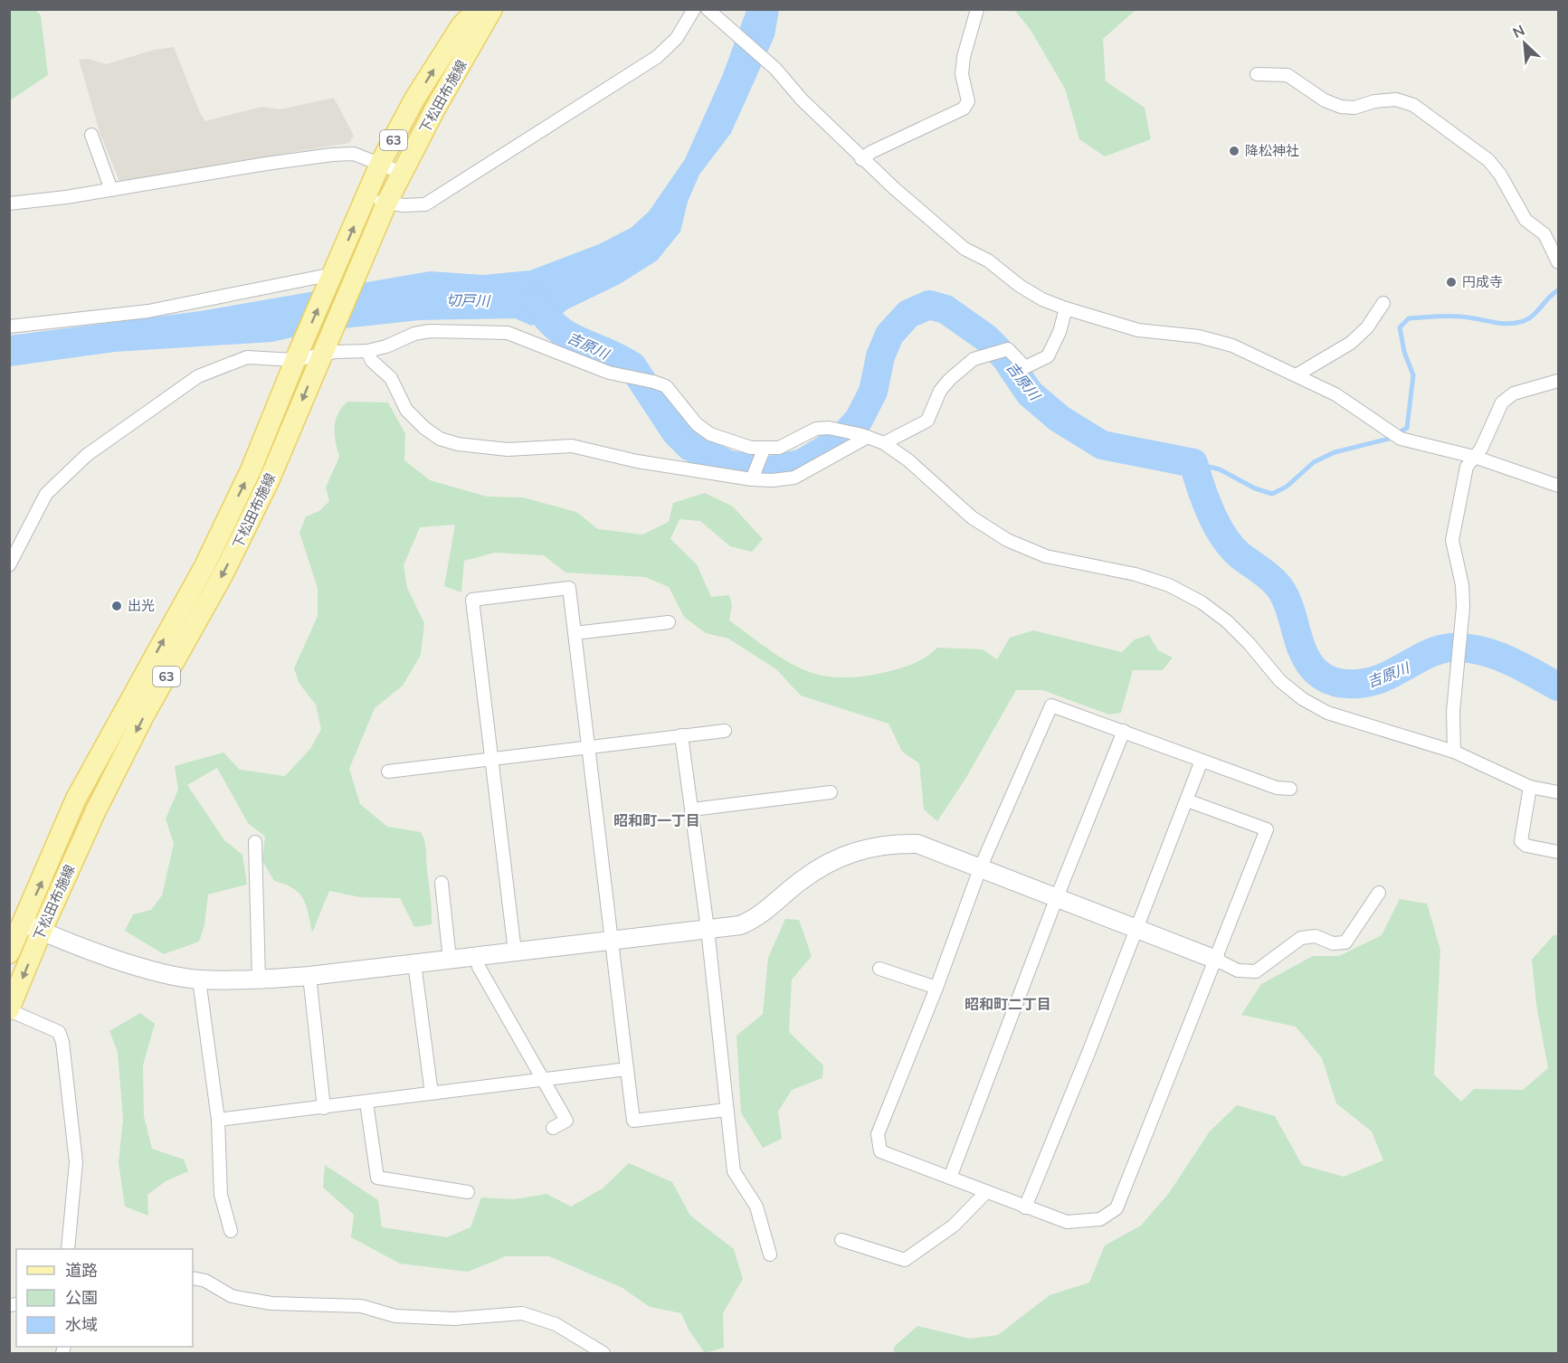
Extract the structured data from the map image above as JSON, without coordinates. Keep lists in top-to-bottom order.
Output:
{
  "streets": {
    "main road": ["下松田布施線", "63"]
  },
  "districts": ["昭和町一丁目", "昭和町二丁目"],
  "water": ["切戸川", "吉原川"],
  "places": ["降松神社", "円成寺", "出光"],
  "legend": ["道路", "公園", "水域"],
  "north": "top left"
}
